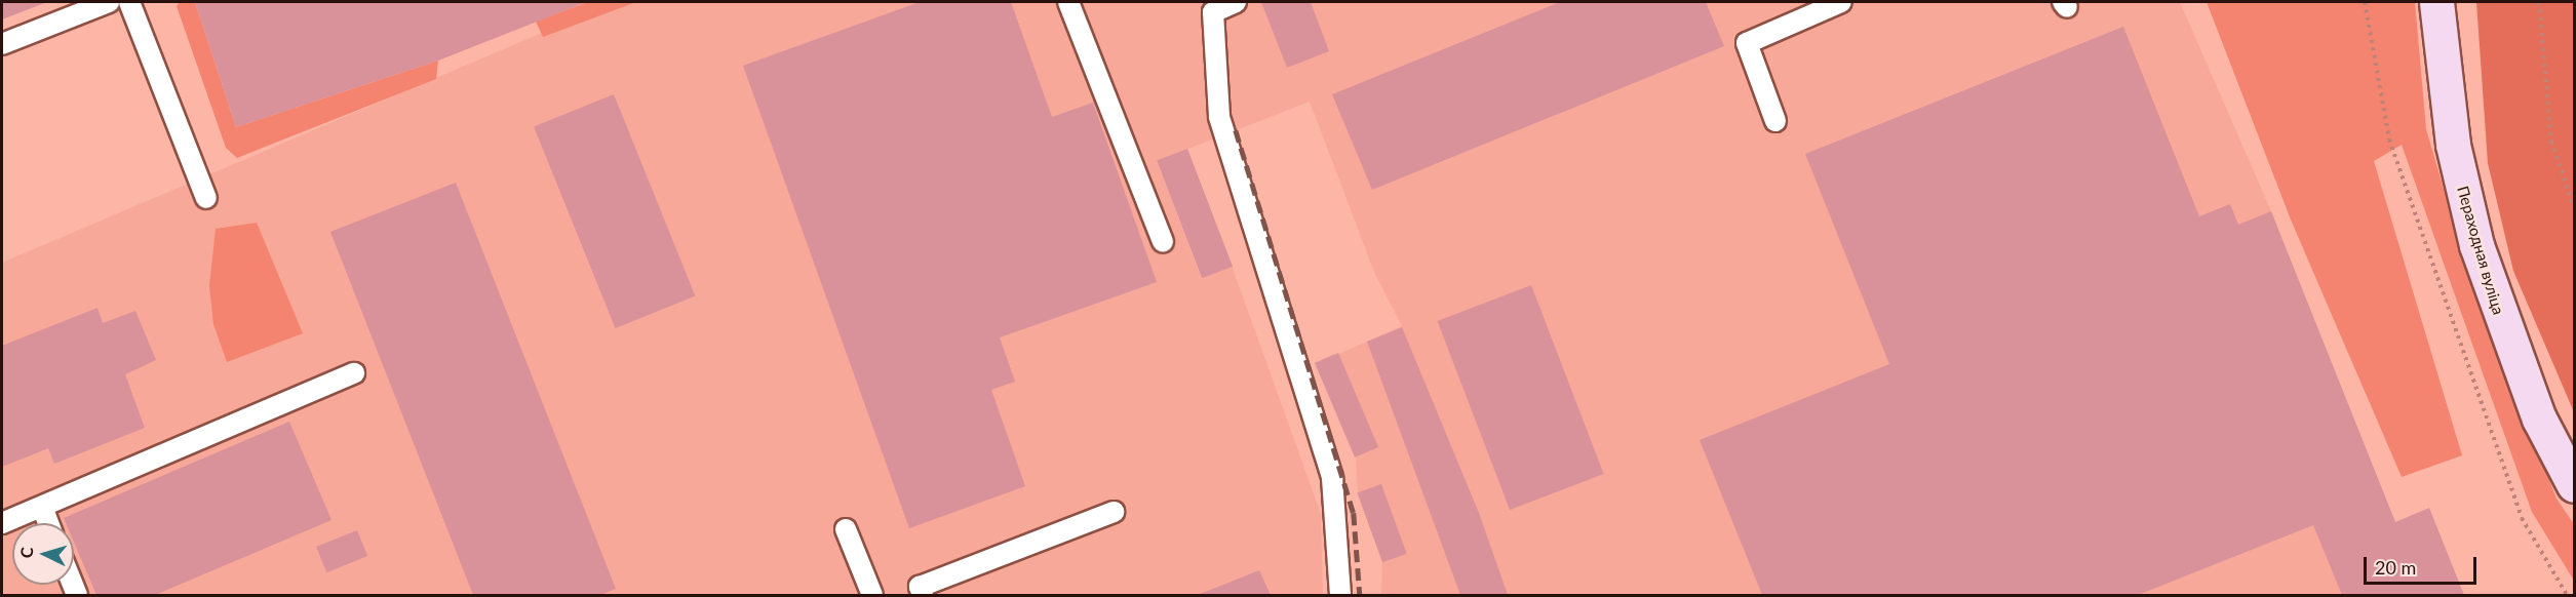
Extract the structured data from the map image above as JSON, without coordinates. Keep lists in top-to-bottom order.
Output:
{
  "streets": {
    "street": ["Пераходная вуліца"]
  },
  "scale_bar": "20 m",
  "north": "left"
}
